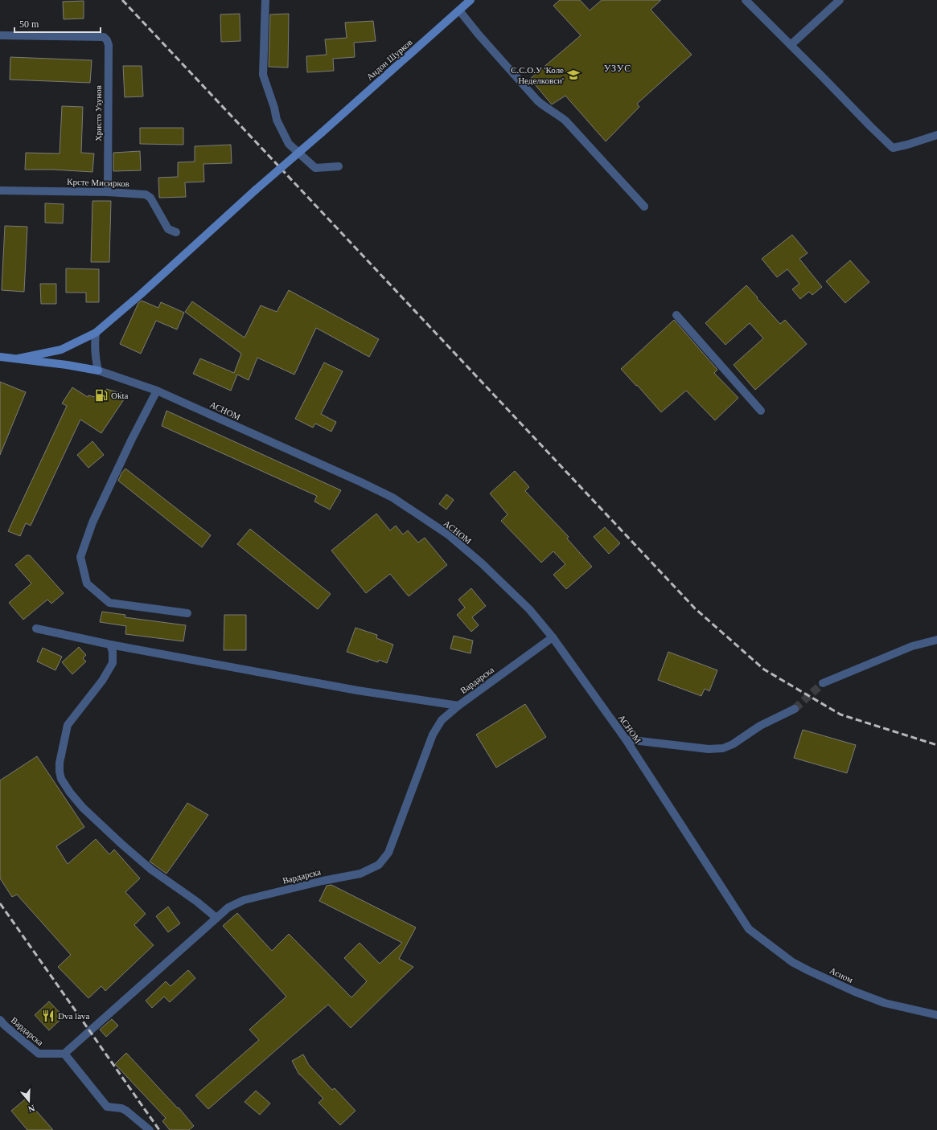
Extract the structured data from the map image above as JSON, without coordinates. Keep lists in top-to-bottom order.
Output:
{
  "streets": {
    "main road": ["Андон Шурков", "АСНОМ"],
    "street": [
      "Христо Узунов",
      "Крсте Мисирков",
      "Вардарска",
      "Асном"
    ]
  },
  "crossings": [
    ["Андон Шурков", "АСНОМ"],
    ["Христо Узунов", "Крсте Мисирков"],
    ["АСНОМ", "Вардарска"],
    ["АСНОМ", "Асном"]
  ],
  "districts": ["УЗУС"],
  "places": {
    "school or university": ["С.С.О.У 'Коле Неделковси'"],
    "fuel station": ["Okta"],
    "restaurant": ["Dva lava"]
  },
  "scale_bar": "50 m",
  "north": "bottom"
}
